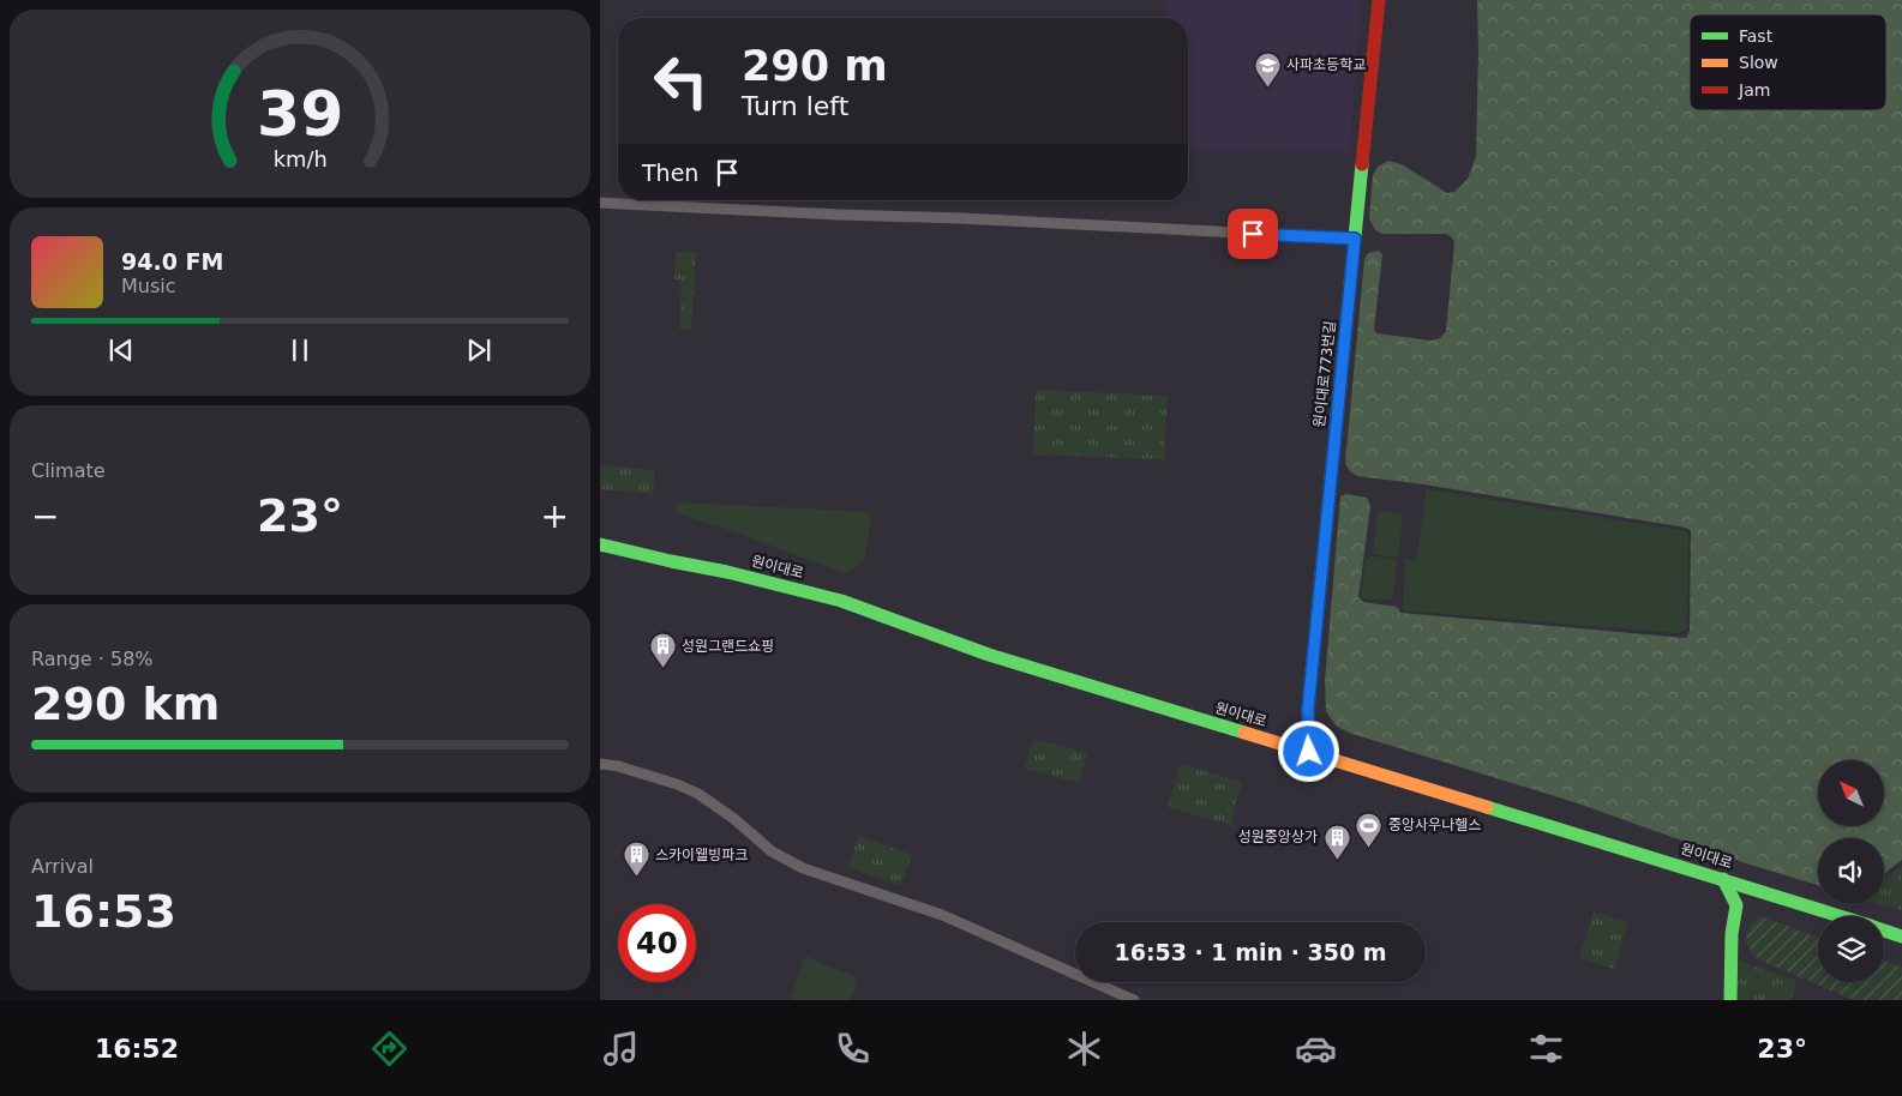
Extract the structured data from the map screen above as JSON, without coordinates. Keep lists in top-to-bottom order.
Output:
{
  "streets": {
    "main road": ["원이대로773번길", "원이대로"]
  },
  "crossings": [
    ["원이대로773번길", "원이대로"]
  ],
  "places": {
    "school or university": ["사파초등학교"],
    "building": ["성원그랜드쇼핑", "성원중앙상가", "스카이웰빙파크"],
    "sports": ["중앙사우나헬스"]
  },
  "legend": ["Fast", "Slow", "Jam"],
  "north": "top left",
  "page": {
    "turn": ["290 m", "Turn left"],
    "then": "Then",
    "song": ["94.0 FM", "Music"],
    "tile": [
      "Climate",
      ["Range · 58%", "290 km"],
      ["Arrival", "16:53"]
    ],
    "heat": ["−", "23°", "+"],
    "limit": "40",
    "trip": "16:53 · 1 min · 350 m",
    "tabs": ["16:52", "23°"],
    "gauge": ["39", "km/h"]
  }
}
